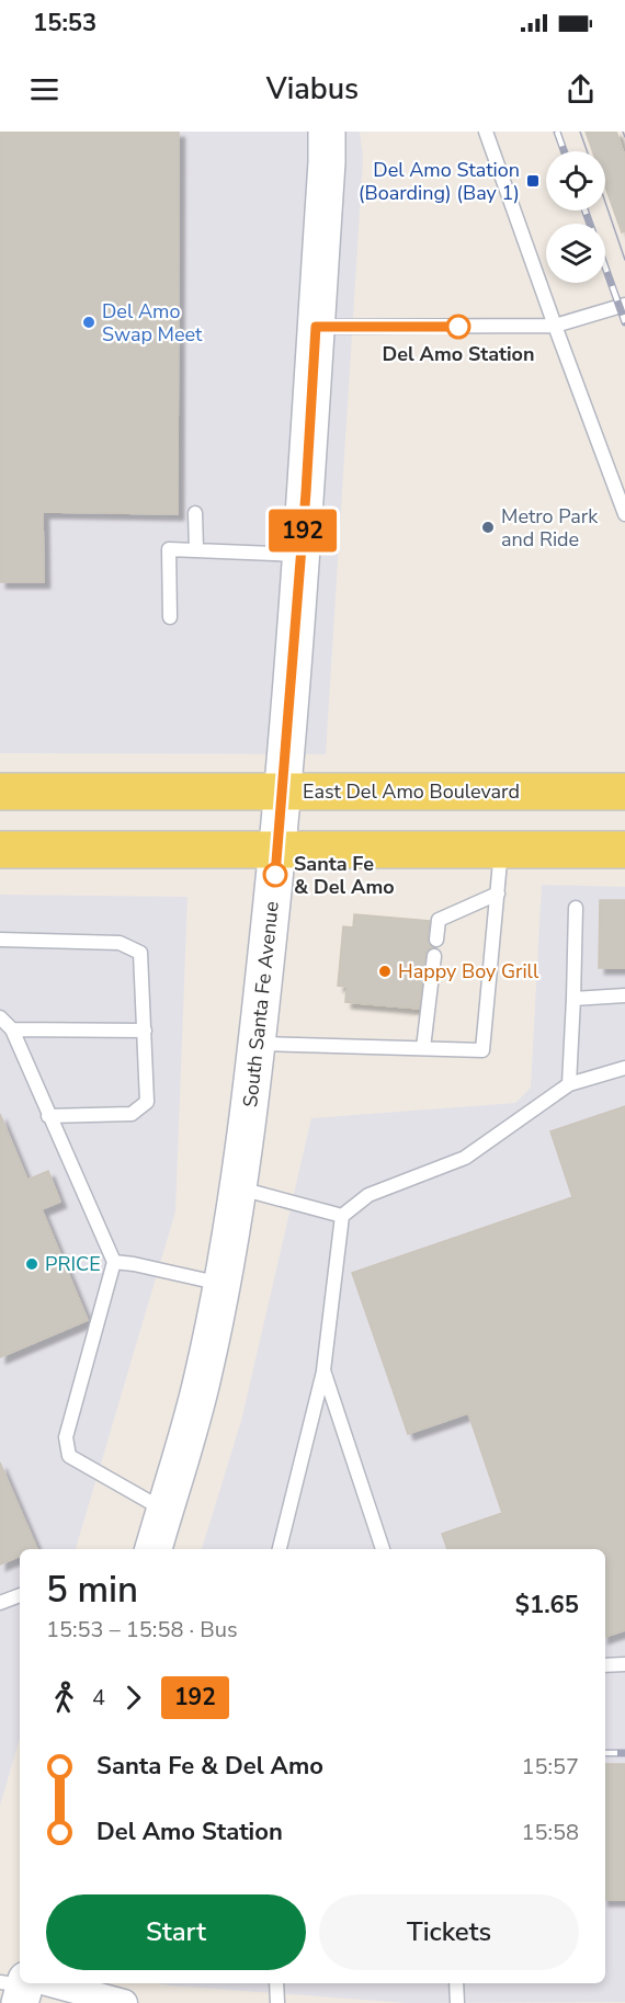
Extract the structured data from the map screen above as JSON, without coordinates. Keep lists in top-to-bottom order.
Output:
{
  "streets": {
    "main road": ["East Del Amo Boulevard", "South Santa Fe Avenue"]
  },
  "crossings": [
    ["East Del Amo Boulevard", "South Santa Fe Avenue"]
  ],
  "places": {
    "transit": ["Del Amo Station (Boarding) (Bay 1)"],
    "other": [
      "Del Amo Swap Meet",
      "Del Amo Station",
      "Metro Park and Ride",
      "Santa Fe & Del Amo",
      "Happy Boy Grill",
      "PRICE"
    ]
  },
  "lines": ["bus line 192"],
  "page": {
    "status": "15:53",
    "header": "Viabus",
    "on_map": "192",
    "heading": ["5 min", "15:53 – 15:58 · Bus", "$1.65"],
    "legs": ["4", "192"],
    "list": [
      {
        "name": "Santa Fe & Del Amo",
        "value": "15:57"
      },
      {
        "name": "Del Amo Station",
        "value": "15:58"
      }
    ],
    "buttons": ["Start", "Tickets"]
  }
}
